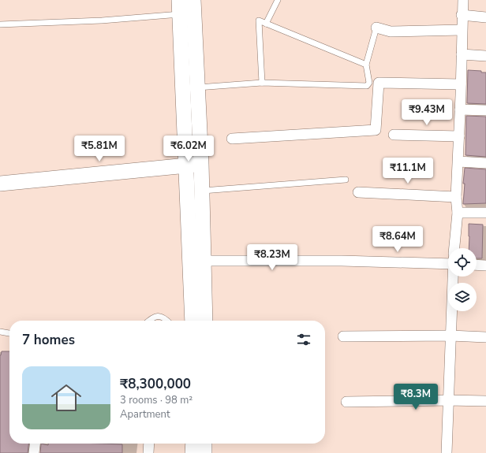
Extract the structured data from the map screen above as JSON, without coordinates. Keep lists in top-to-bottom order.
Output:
{
  "page": {
    "price": [
      "₹9.43M",
      "₹5.81M",
      "₹6.02M",
      "₹11.1M",
      "₹8.64M",
      "₹8.23M",
      "₹8.3M"
    ],
    "heading": "7 homes",
    "list": [
      {
        "name": "₹8,300,000",
        "note": "3 rooms · 98 m² · Apartment"
      }
    ]
  }
}
